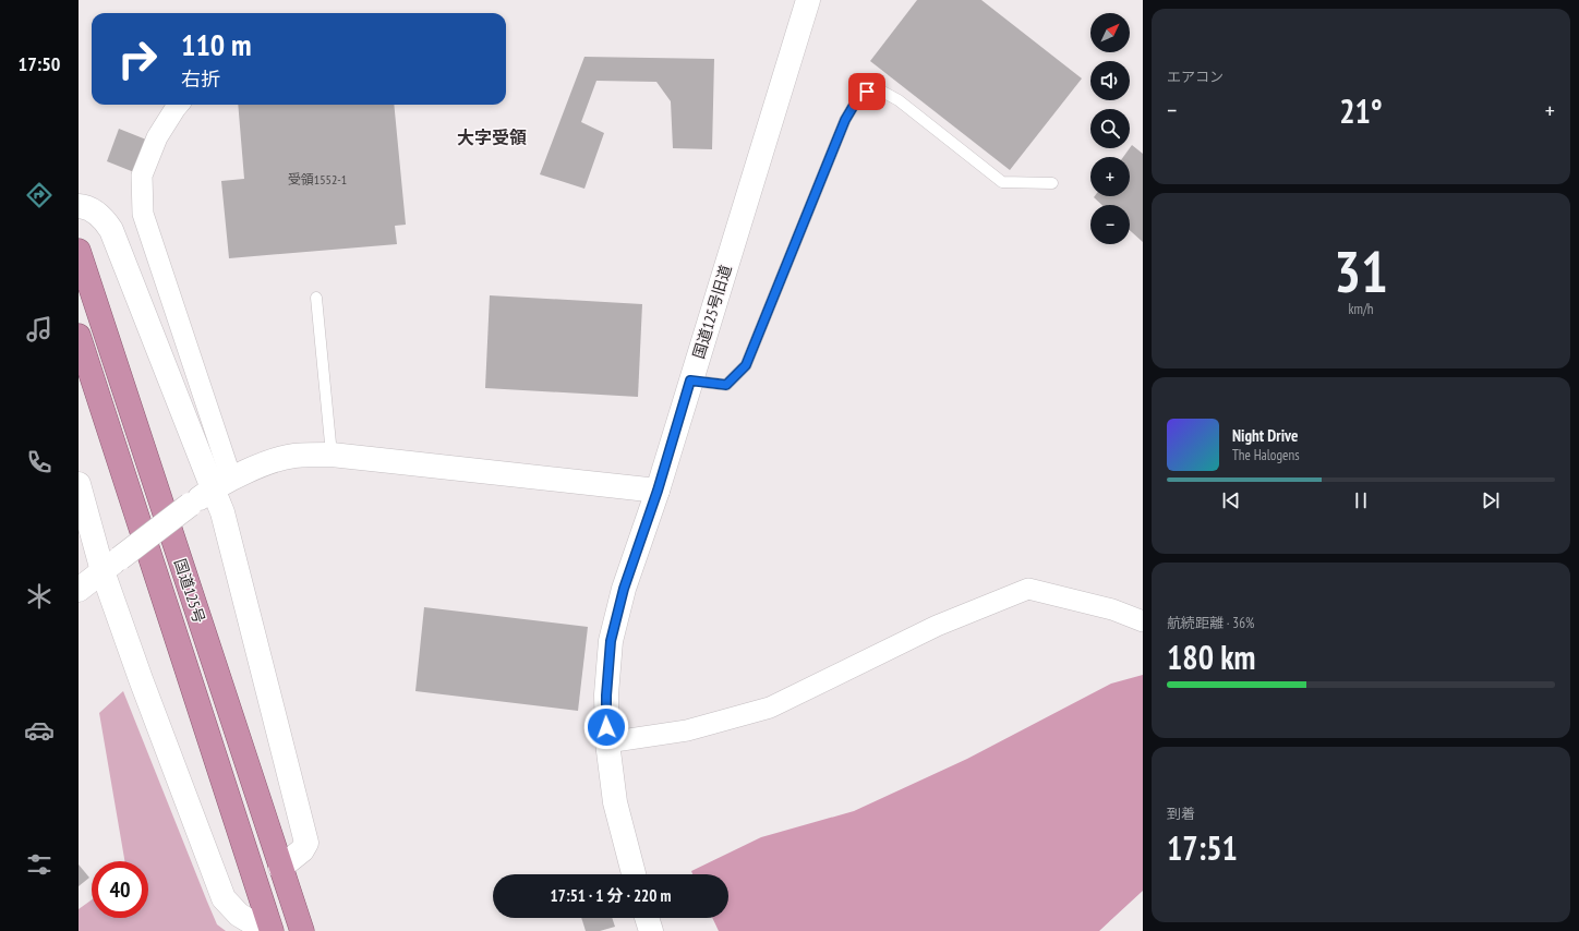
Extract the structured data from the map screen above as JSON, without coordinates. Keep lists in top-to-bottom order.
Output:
{
  "streets": {
    "highway": ["国道125号"],
    "street": ["国道125号旧道"]
  },
  "districts": ["大字受領"],
  "house_numbers": ["受領1552-1"],
  "north": "top right",
  "page": {
    "tabs": "17:50",
    "tile": [
      "エアコン",
      ["31", "km/h"],
      ["航続距離 · 36%", "180 km"],
      ["到着", "17:51"]
    ],
    "map_buttons": ["+", "−"],
    "turn": ["110 m", "右折"],
    "heat": ["−", "21°", "+"],
    "song": ["Night Drive", "The Halogens"],
    "limit": "40",
    "trip": "17:51 · 1 分 · 220 m"
  }
}
